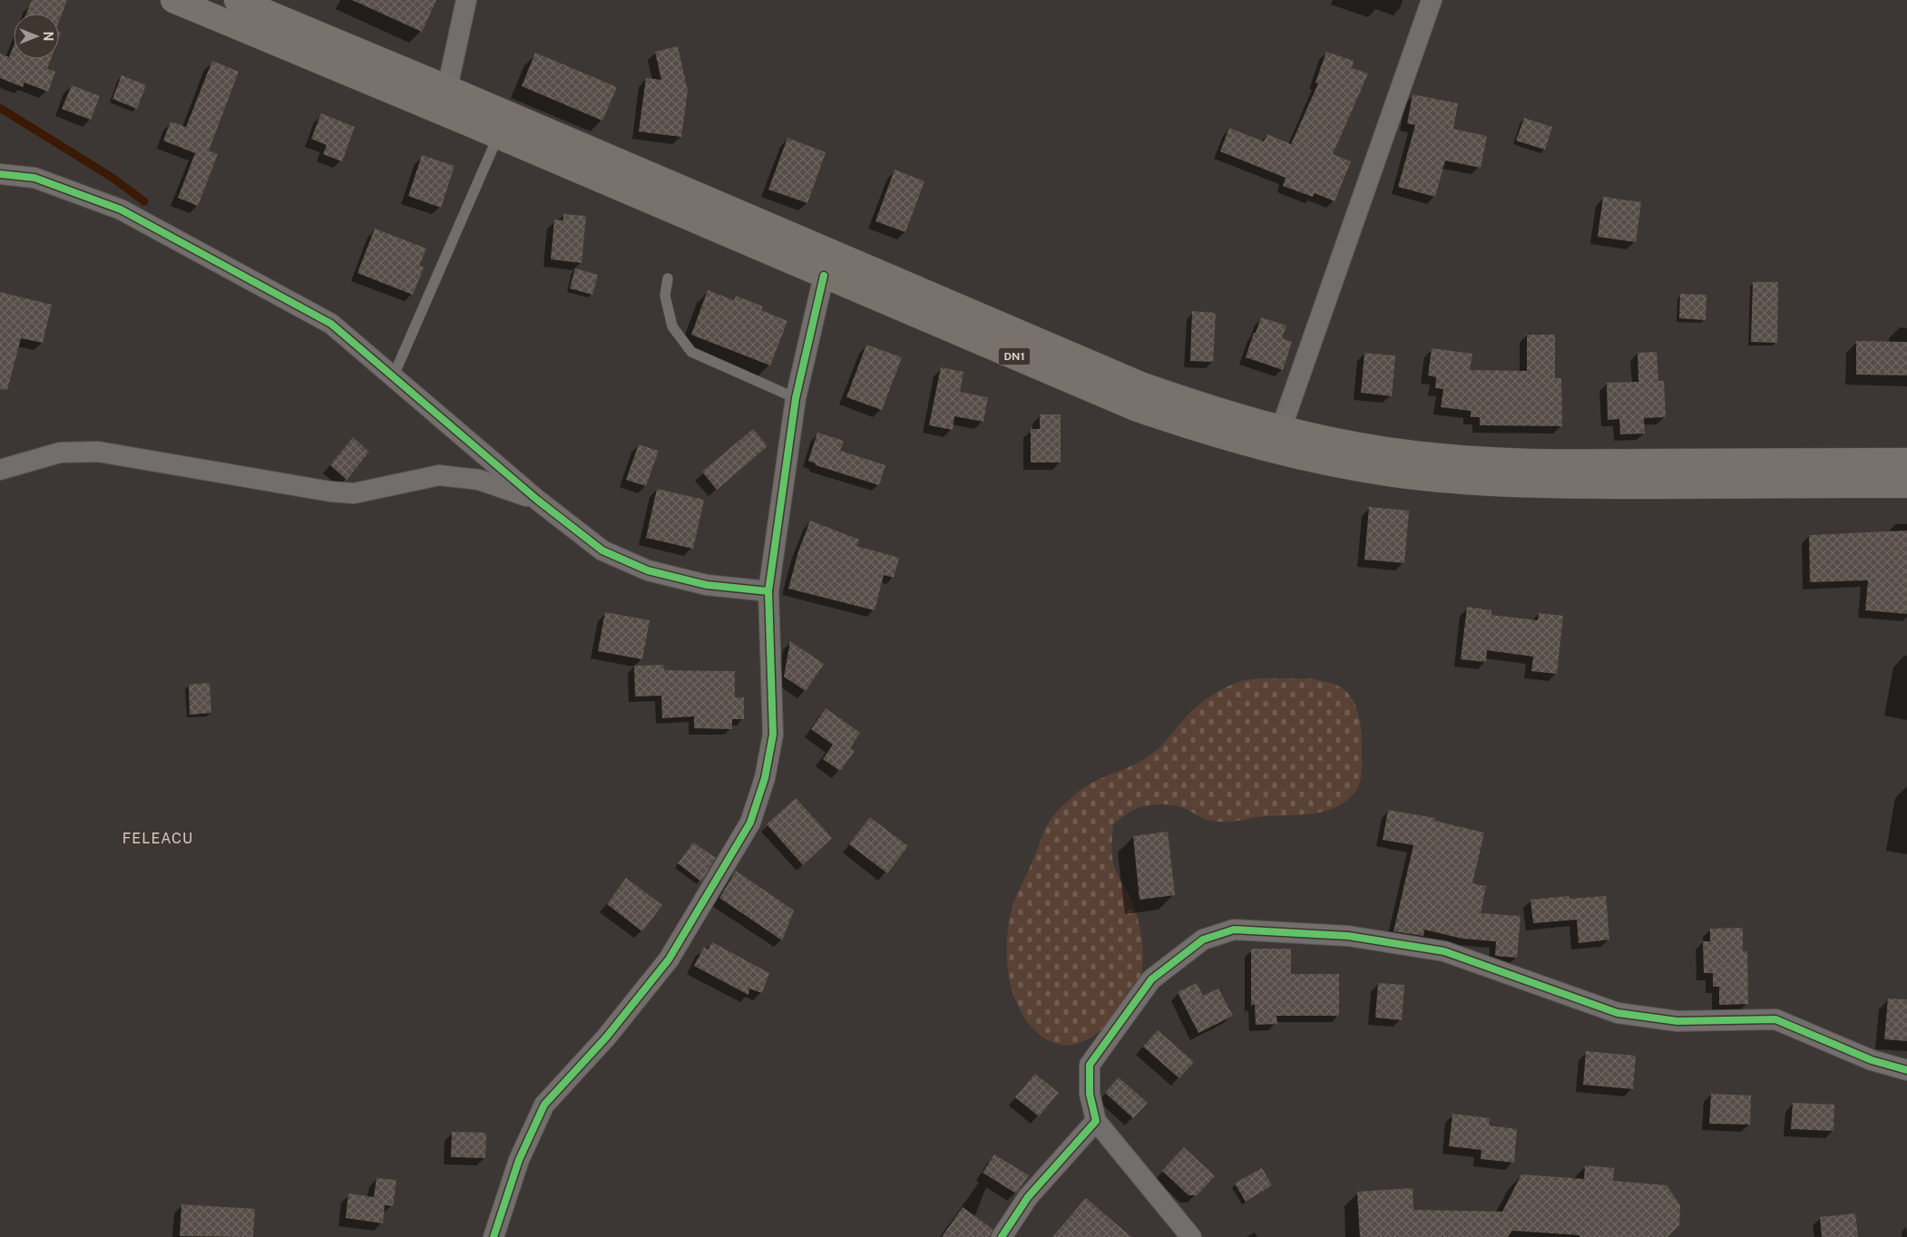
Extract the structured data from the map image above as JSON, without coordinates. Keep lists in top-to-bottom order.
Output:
{
  "streets": {
    "main road": ["DN1"]
  },
  "districts": ["FELEACU"],
  "north": "right"
}
